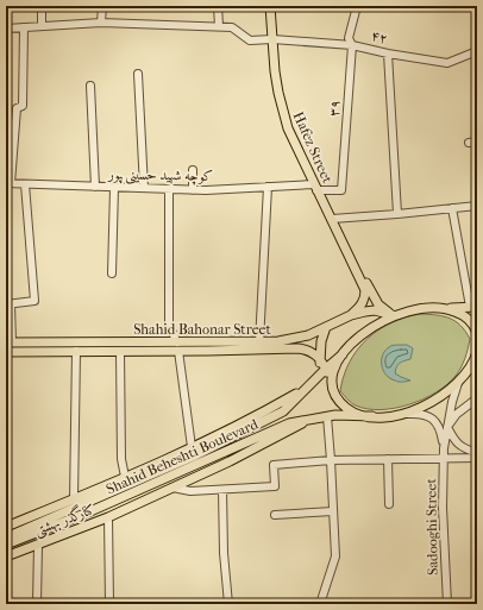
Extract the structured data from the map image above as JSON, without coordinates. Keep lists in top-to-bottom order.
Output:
{
  "streets": {
    "main road": [
      "Hafez Street",
      "Shahid Bahonar Street",
      "Shahid Beheshti Boulevard",
      "کنارگذر بهشتی"
    ],
    "street": [
      "۴۲",
      "۳۹",
      "کوچه شهید حسینی ‍پور",
      "Sadooghi Street"
    ]
  },
  "crossings": [
    ["۴۲", "۳۹"],
    ["۴۲", "Hafez Street"],
    ["۳۹", "Hafez Street"],
    ["۳۹", "کوچه شهید حسینی ‍پور"],
    ["Hafez Street", "کوچه شهید حسینی ‍پور"],
    ["Hafez Street", "Shahid Bahonar Street"],
    ["Shahid Bahonar Street", "Shahid Beheshti Boulevard"],
    ["Shahid Beheshti Boulevard", "کنارگذر بهشتی"],
    ["Shahid Beheshti Boulevard", "Sadooghi Street"]
  ]
}
